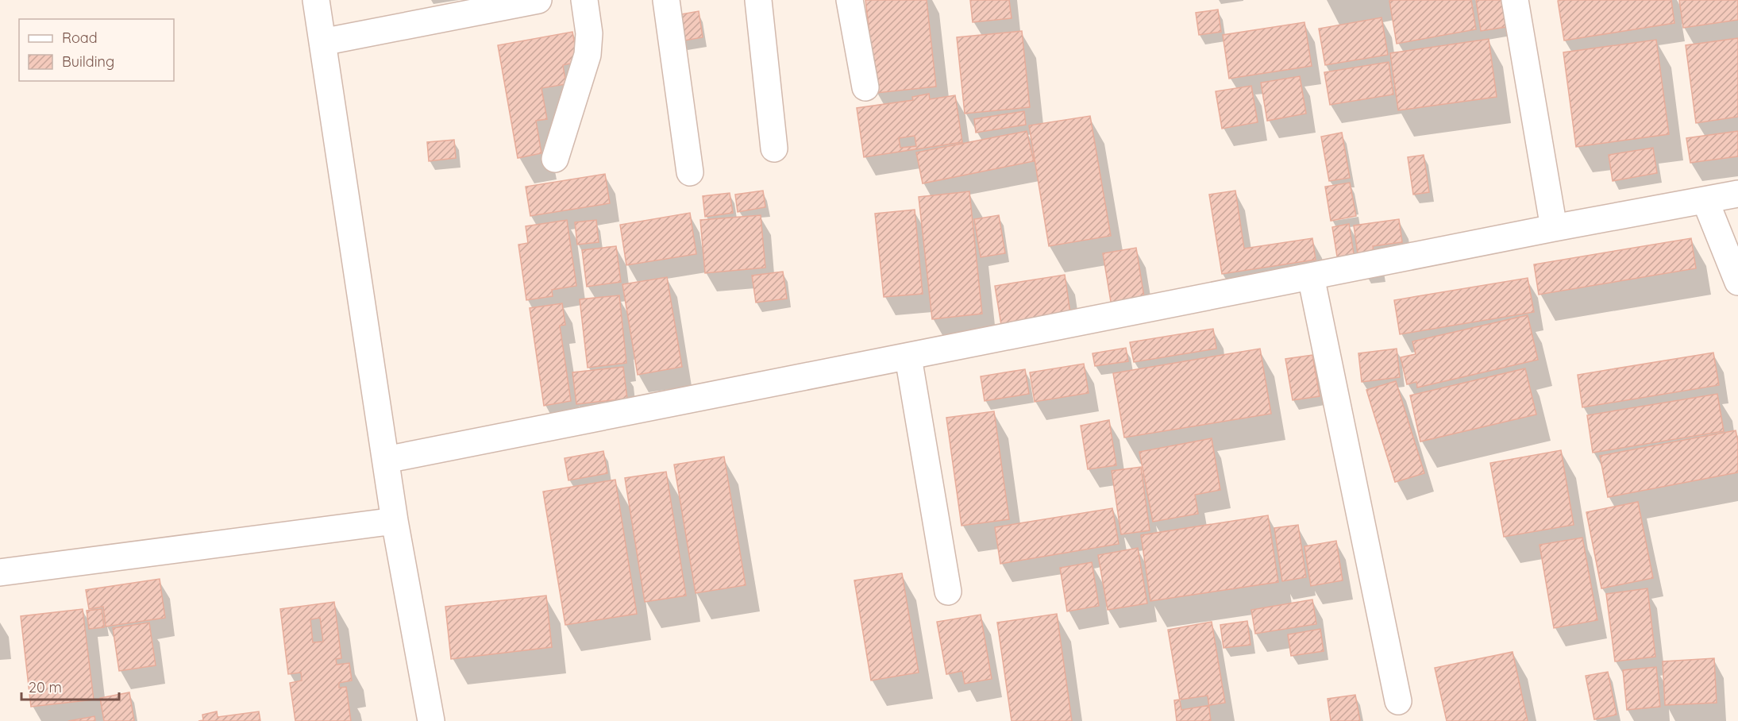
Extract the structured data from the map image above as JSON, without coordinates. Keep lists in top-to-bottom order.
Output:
{
  "legend": ["Road", "Building"],
  "scale_bar": "20 m"
}
